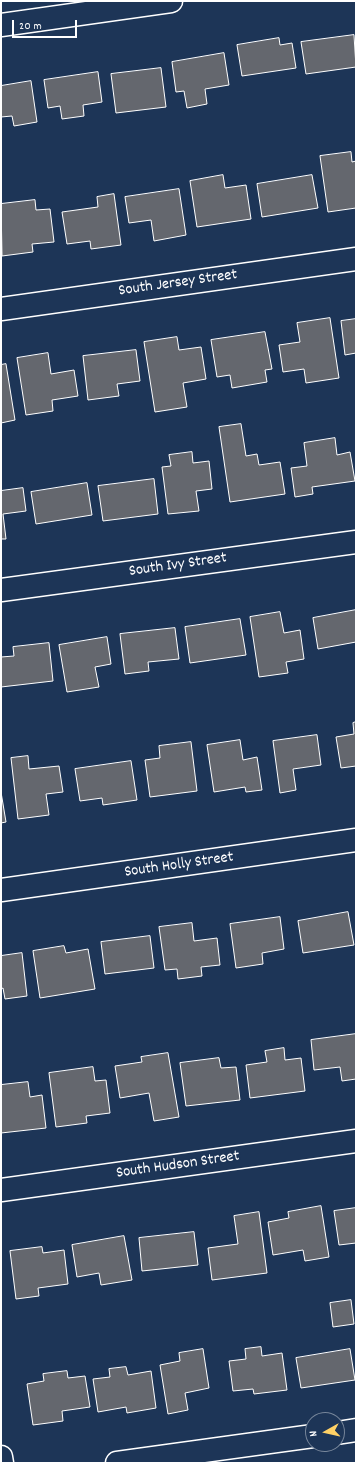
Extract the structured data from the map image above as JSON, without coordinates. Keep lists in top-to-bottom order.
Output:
{
  "streets": {
    "street": [
      "South Jersey Street",
      "South Ivy Street",
      "South Holly Street",
      "South Hudson Street"
    ]
  },
  "scale_bar": "20 m",
  "north": "left"
}
